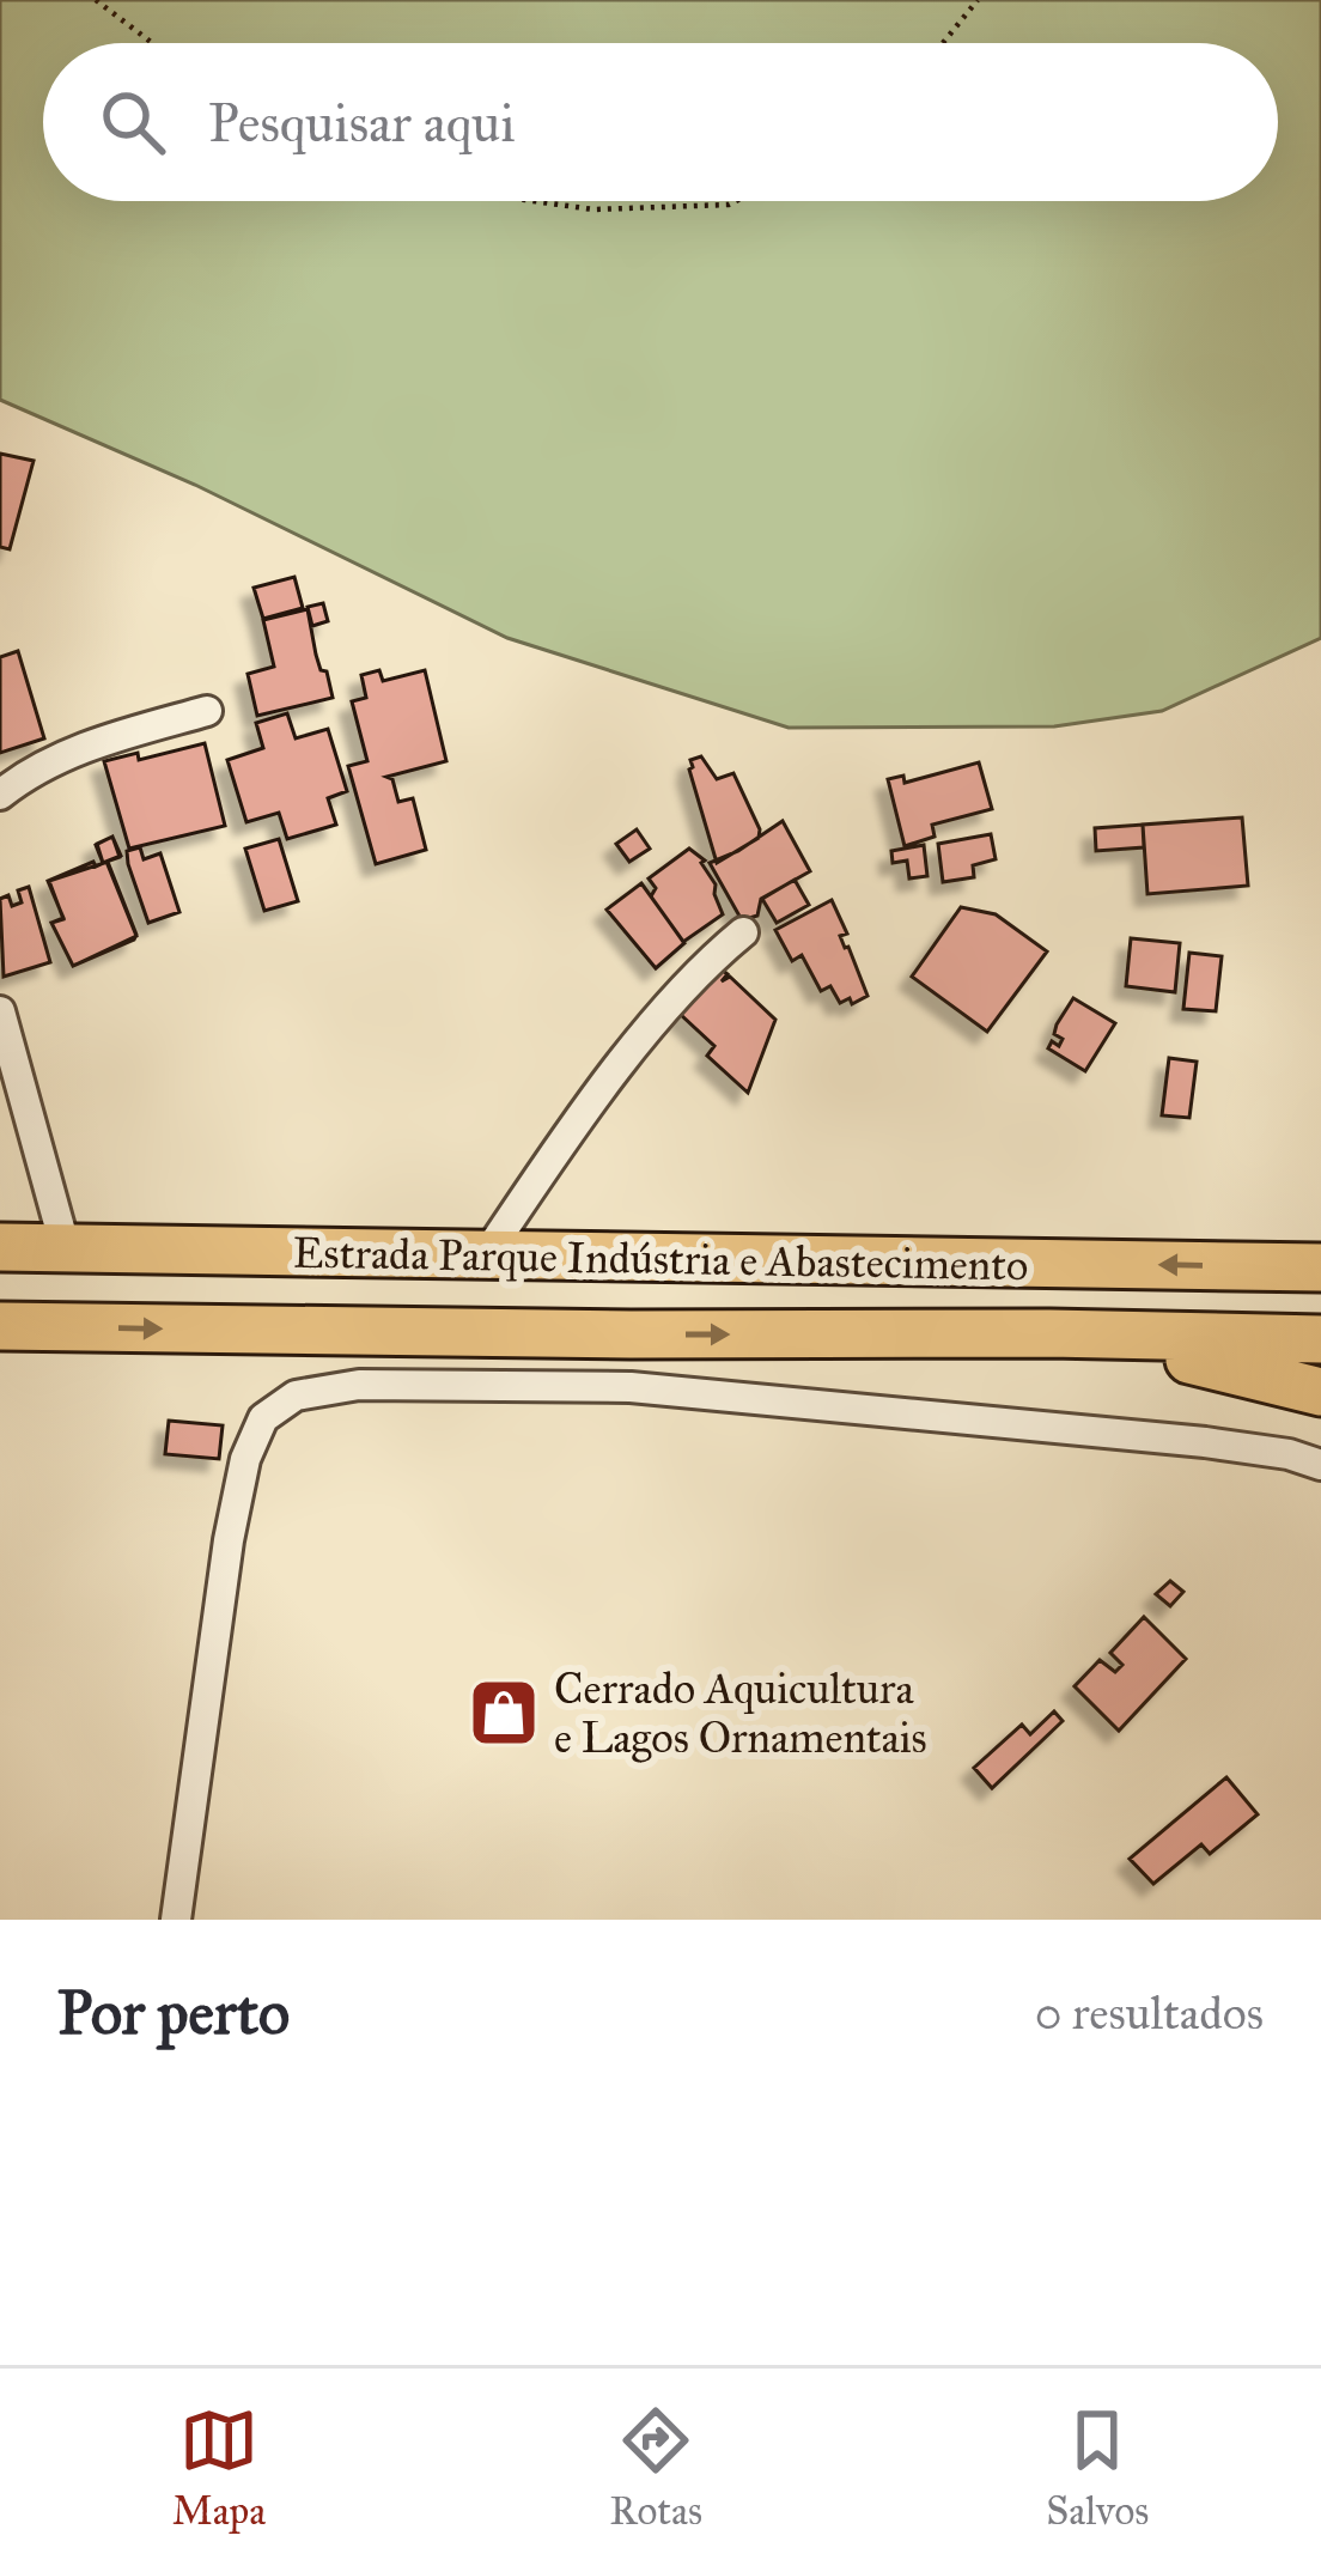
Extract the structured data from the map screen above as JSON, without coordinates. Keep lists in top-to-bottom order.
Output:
{
  "streets": {
    "highway": ["Estrada Parque Indústria e Abastecimento"]
  },
  "places": {
    "shop": ["Cerrado Aquicultura e Lagos Ornamentais"]
  },
  "page": {
    "search": "Pesquisar aqui",
    "heading": ["Por perto", "0 resultados"],
    "nav": ["Mapa", "Rotas", "Salvos"]
  }
}
